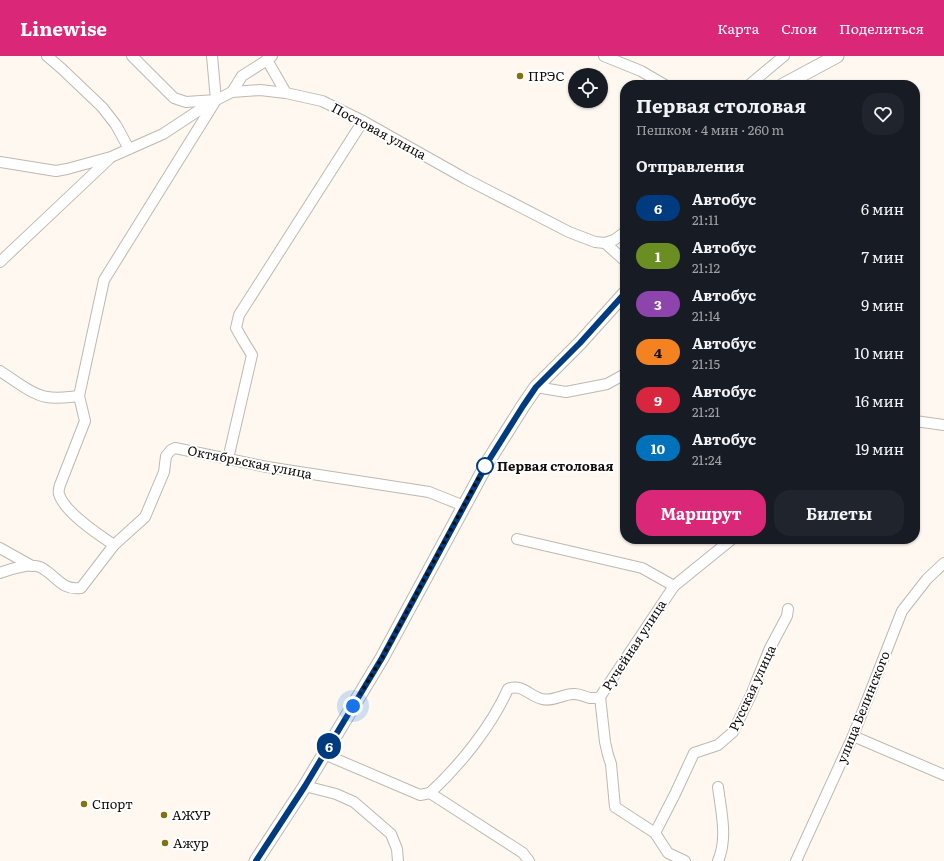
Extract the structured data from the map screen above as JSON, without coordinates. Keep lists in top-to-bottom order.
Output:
{
  "streets": {
    "street": [
      "Постовая улица",
      "Октябрьская улица",
      "Ручейная улица",
      "Русская улица",
      "улица Белинского"
    ]
  },
  "places": [
    "ПРЭС",
    "Первая столовая",
    "Спорт",
    "АЖУР",
    "Ажур"
  ],
  "lines": ["bus line 6"],
  "page": {
    "header": "Linewise",
    "nav": ["Карта", "Слои", "Поделиться"],
    "on_map": "6",
    "heading": [
      ["Первая столовая", "Пешком · 4 мин · 260 m"],
      "Отправления"
    ],
    "list": [
      {
        "mark": "6",
        "name": "Автобус",
        "note": "21:11",
        "value": "6 мин"
      },
      {
        "mark": "1",
        "name": "Автобус",
        "note": "21:12",
        "value": "7 мин"
      },
      {
        "mark": "3",
        "name": "Автобус",
        "note": "21:14",
        "value": "9 мин"
      },
      {
        "mark": "4",
        "name": "Автобус",
        "note": "21:15",
        "value": "10 мин"
      },
      {
        "mark": "9",
        "name": "Автобус",
        "note": "21:21",
        "value": "16 мин"
      },
      {
        "mark": "10",
        "name": "Автобус",
        "note": "21:24",
        "value": "19 мин"
      }
    ],
    "buttons": ["Маршрут", "Билеты"]
  }
}
